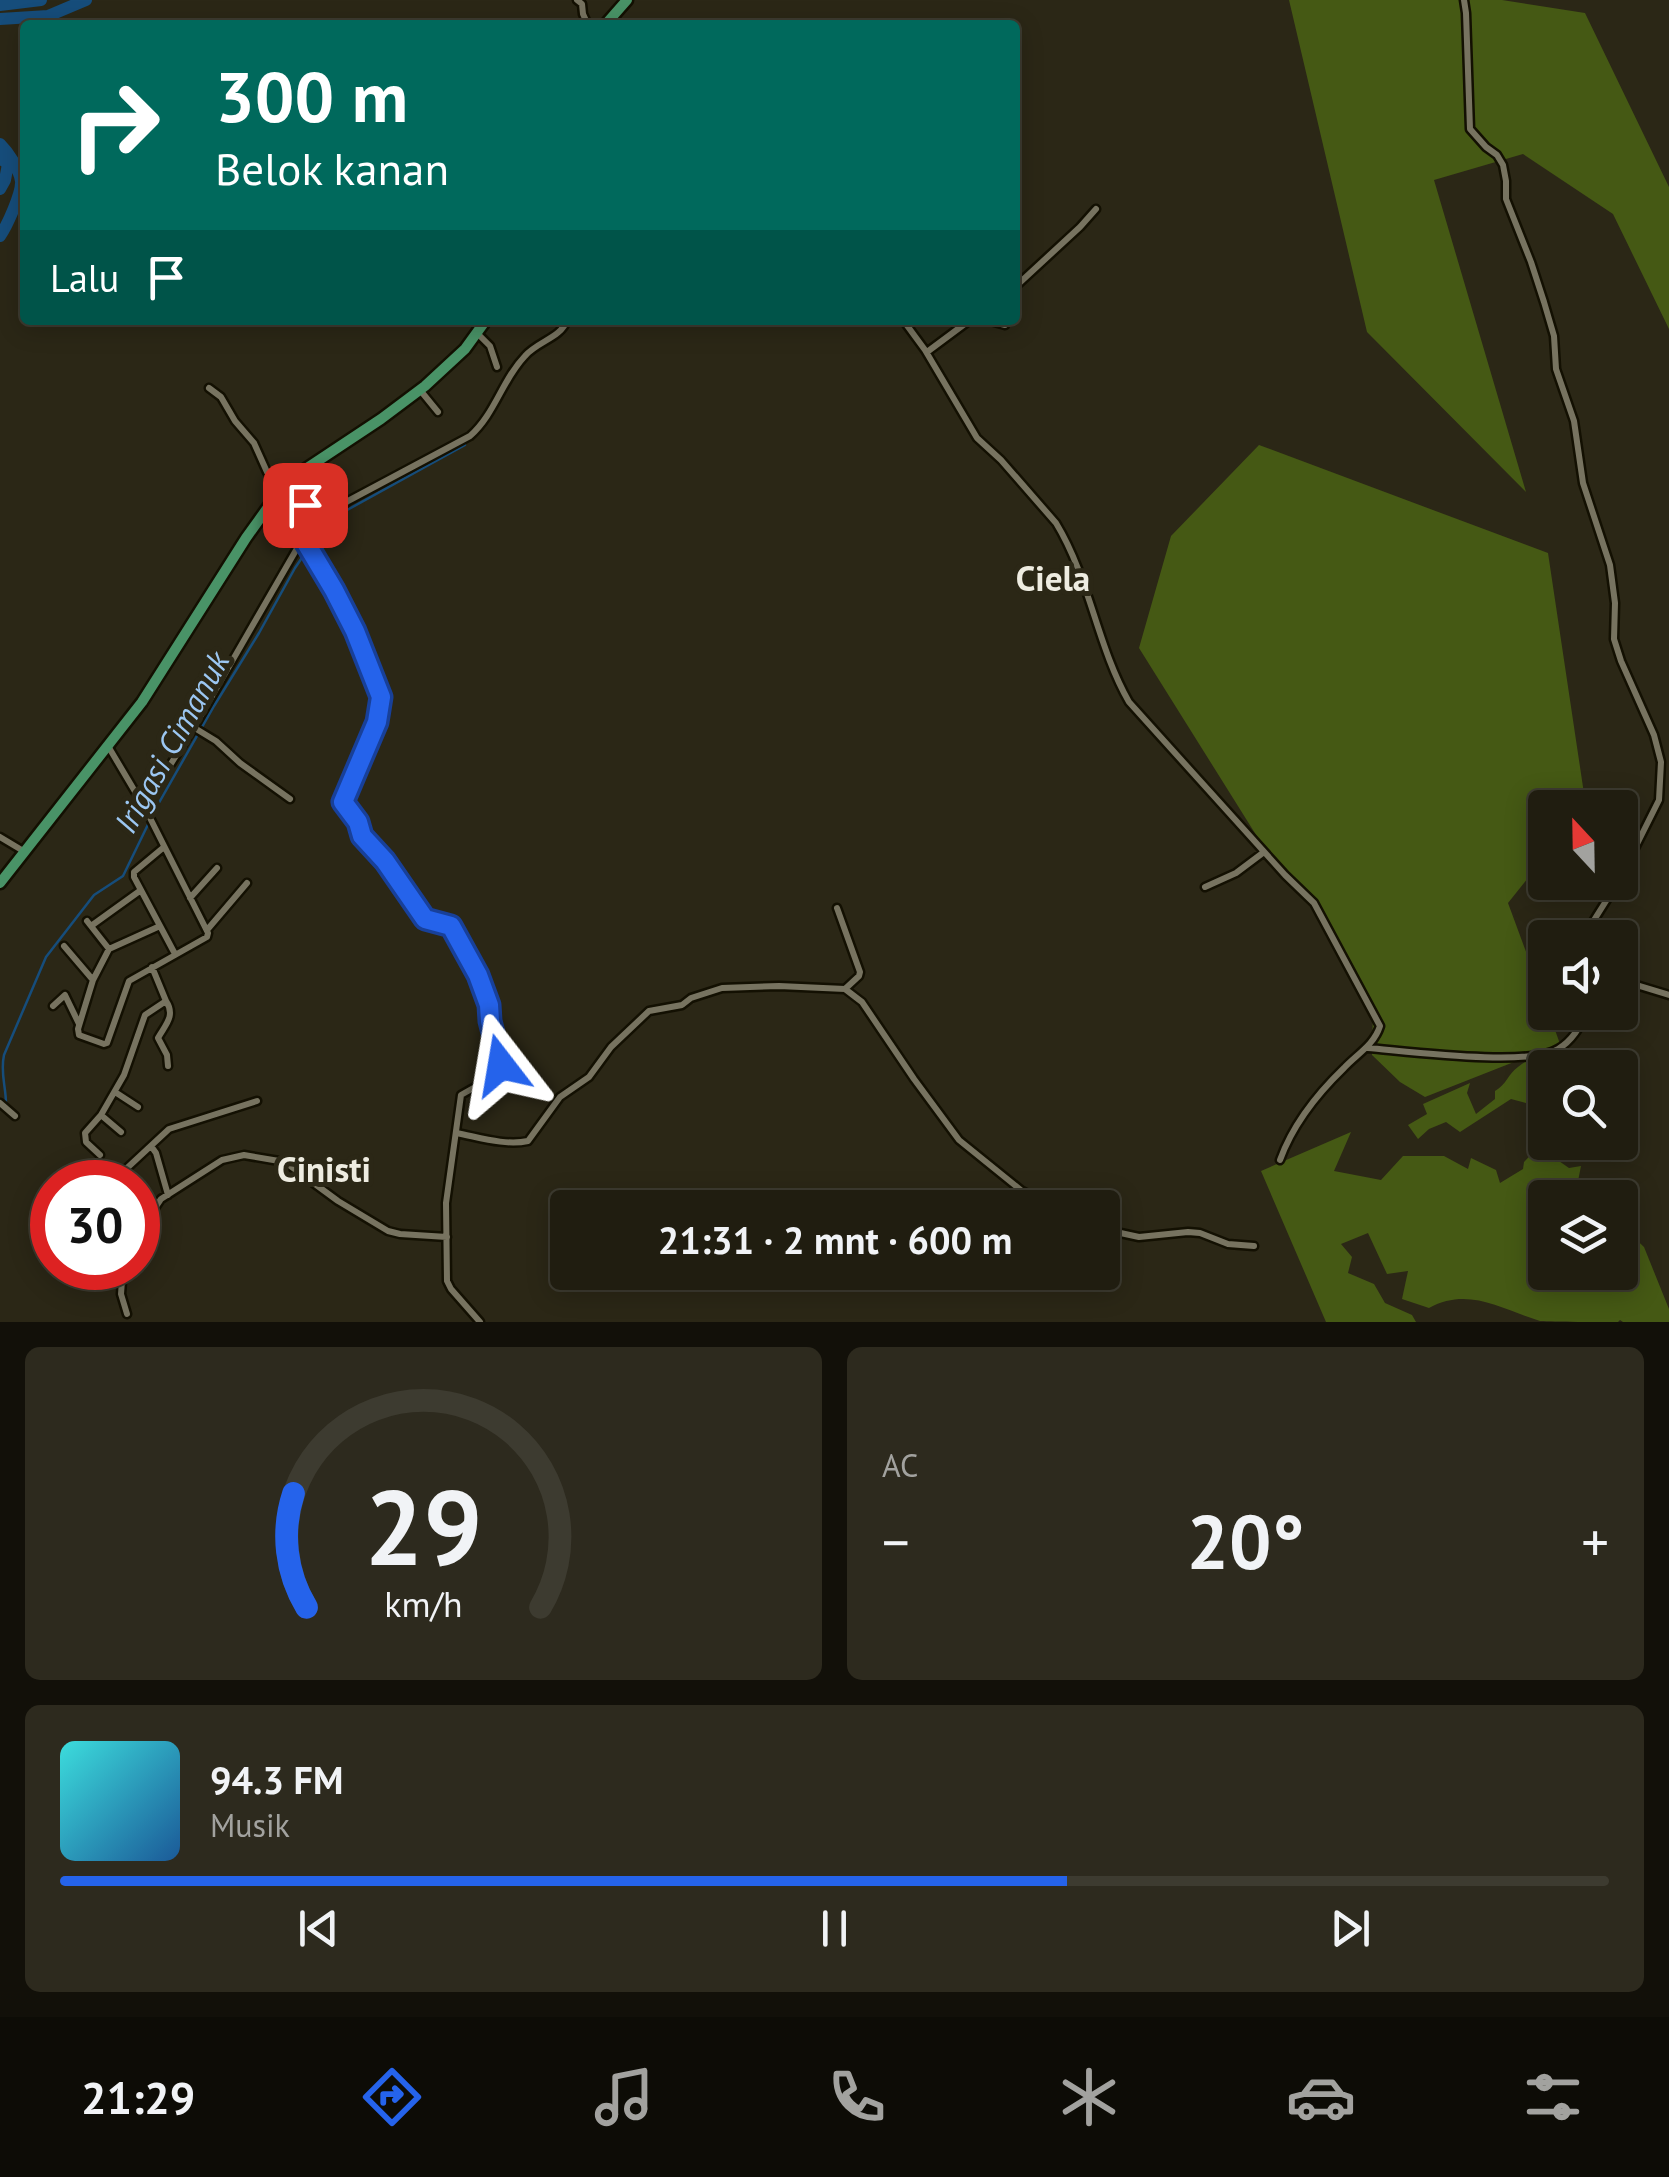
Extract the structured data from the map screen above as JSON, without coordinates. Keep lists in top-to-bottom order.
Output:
{
  "districts": ["Ciela", "Cinisti"],
  "water": ["Irigasi Cimanuk"],
  "north": "top",
  "page": {
    "turn": ["300 m", "Belok kanan"],
    "then": "Lalu",
    "limit": "30",
    "trip": "21:31 · 2 mnt · 600 m",
    "tile": "AC",
    "heat": ["−", "20°", "+"],
    "song": ["94.3 FM", "Musik"],
    "tabs": "21:29",
    "gauge": ["29", "km/h"]
  }
}
